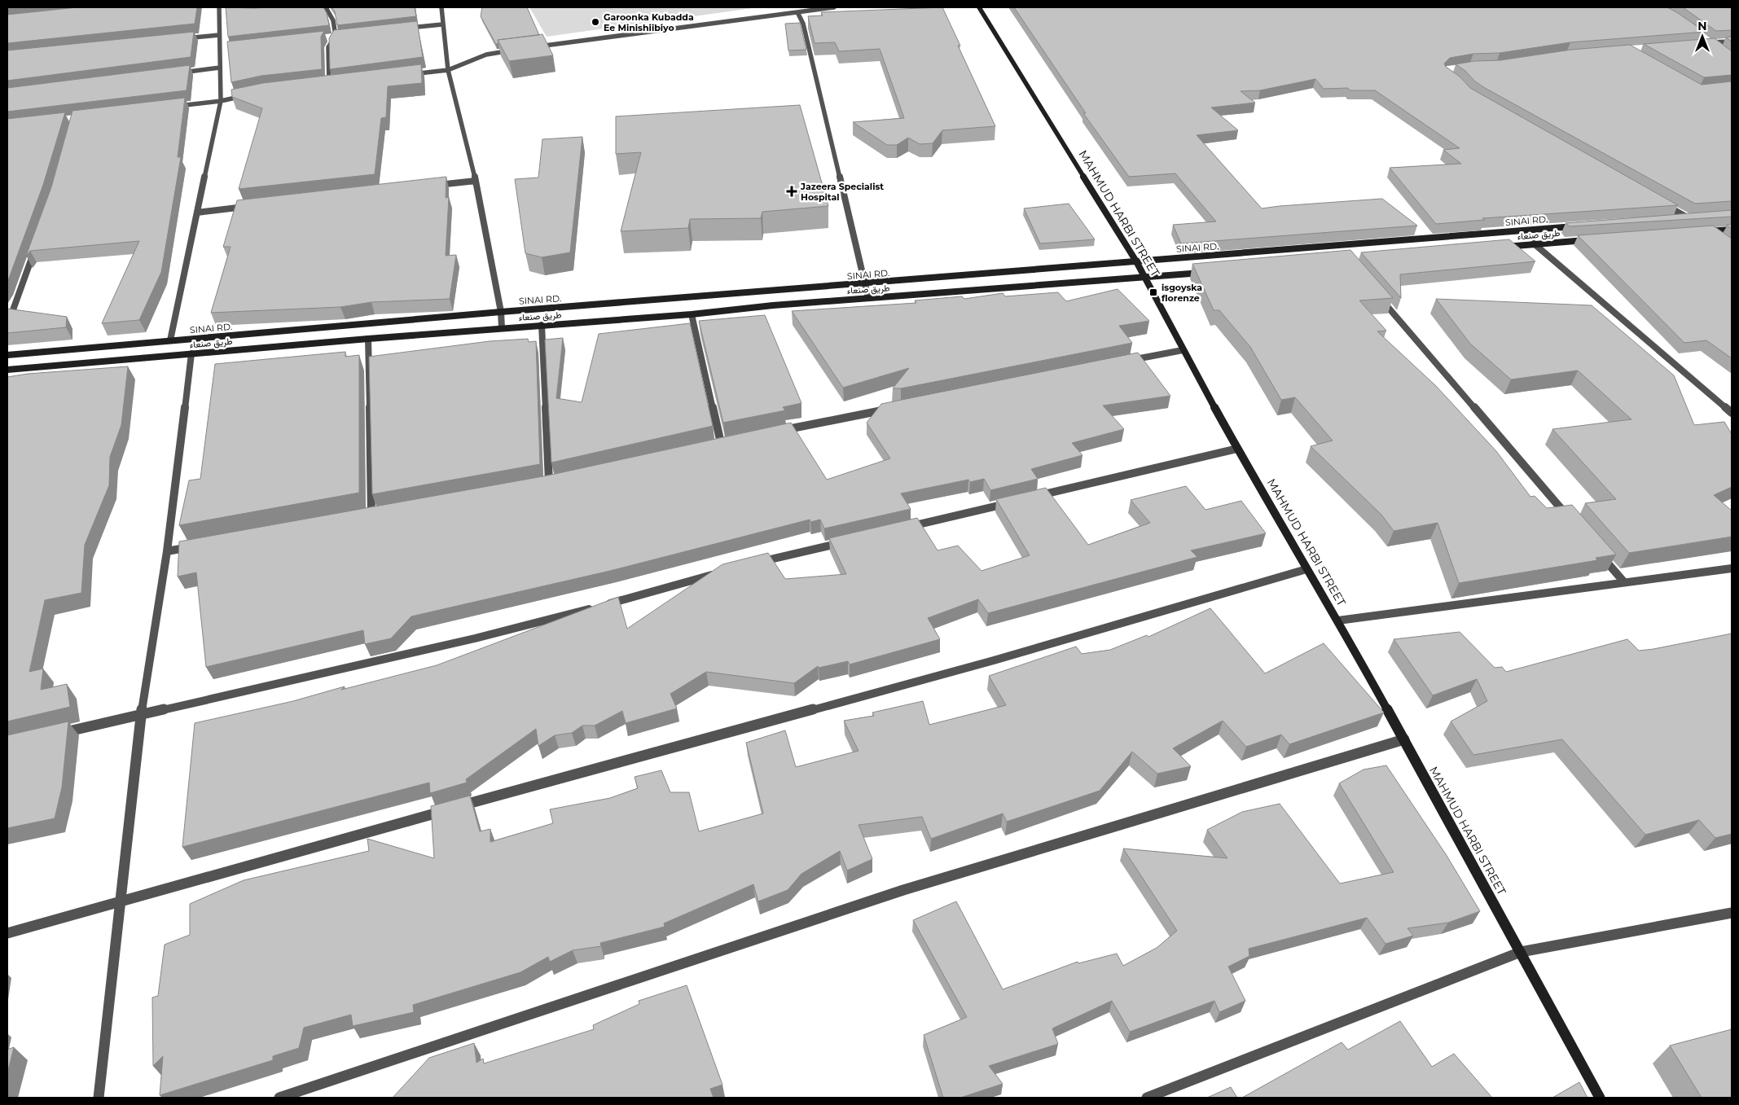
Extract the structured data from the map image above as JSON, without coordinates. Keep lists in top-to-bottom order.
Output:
{
  "streets": {
    "main road": ["MAHMUD HARBI STREET", "SINAI RD.", "طريق صنعاء"]
  },
  "crossings": [
    ["MAHMUD HARBI STREET", "SINAI RD."],
    ["MAHMUD HARBI STREET", "طريق صنعاء"]
  ],
  "places": {
    "other": ["Garoonka Kubadda Ee Minishiibiyo"],
    "health": ["Jazeera Specialist Hospital"],
    "transit": ["isgoyska florenze"]
  },
  "north": "top"
}
